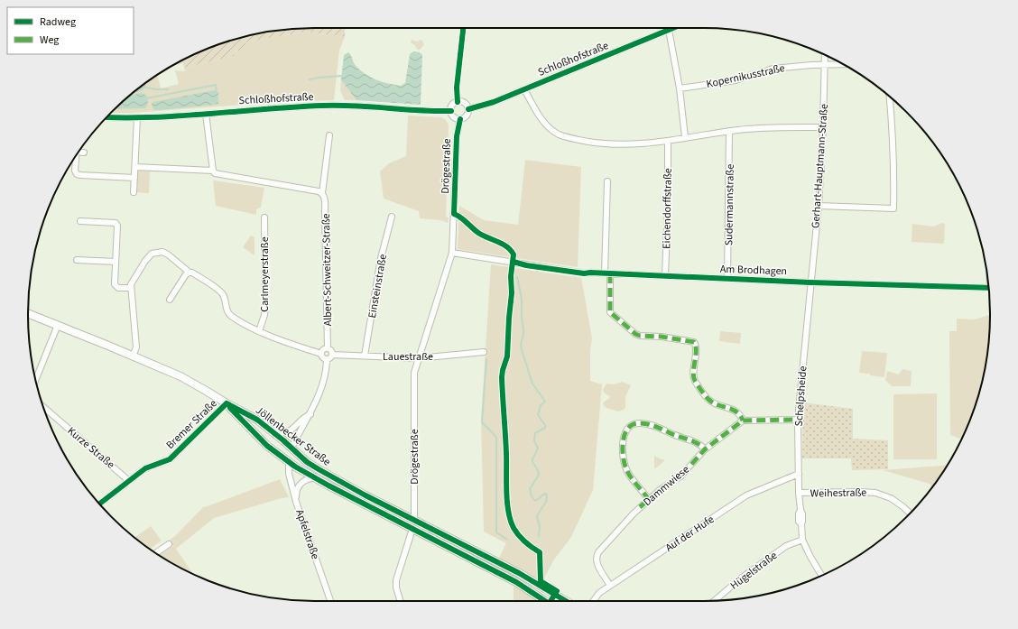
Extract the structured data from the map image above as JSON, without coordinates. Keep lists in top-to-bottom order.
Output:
{
  "streets": {
    "main road": ["Jöllenbecker Straße"],
    "street": [
      "Schloßhofstraße",
      "Kopernikusstraße",
      "Drögestraße",
      "Gerhart-Hauptmann-Straße",
      "Sudermannstraße",
      "Eichendorffstraße",
      "Albert-Schweitzer-Straße",
      "Am Brodhagen",
      "Carlmeyerstraße",
      "Einsteinstraße",
      "Lauestraße",
      "Schelpsheide",
      "Bremer Straße",
      "Kurze Straße",
      "Dammwiese",
      "Weihestraße",
      "Auf der Hufe",
      "Apfelstraße",
      "Hügelstraße"
    ]
  },
  "crossings": [
    ["Schloßhofstraße", "Drögestraße"],
    ["Kopernikusstraße", "Gerhart-Hauptmann-Straße"],
    ["Drögestraße", "Am Brodhagen"],
    ["Drögestraße", "Lauestraße"],
    ["Drögestraße", "Jöllenbecker Straße"],
    ["Gerhart-Hauptmann-Straße", "Am Brodhagen"],
    ["Gerhart-Hauptmann-Straße", "Schelpsheide"],
    ["Sudermannstraße", "Am Brodhagen"],
    ["Eichendorffstraße", "Am Brodhagen"],
    ["Albert-Schweitzer-Straße", "Lauestraße"],
    ["Am Brodhagen", "Schelpsheide"],
    ["Einsteinstraße", "Lauestraße"],
    ["Schelpsheide", "Weihestraße"],
    ["Schelpsheide", "Auf der Hufe"],
    ["Schelpsheide", "Hügelstraße"],
    ["Bremer Straße", "Jöllenbecker Straße"],
    ["Bremer Straße", "Kurze Straße"],
    ["Jöllenbecker Straße", "Apfelstraße"],
    ["Dammwiese", "Auf der Hufe"]
  ],
  "legend": ["Radweg", "Weg"]
}
